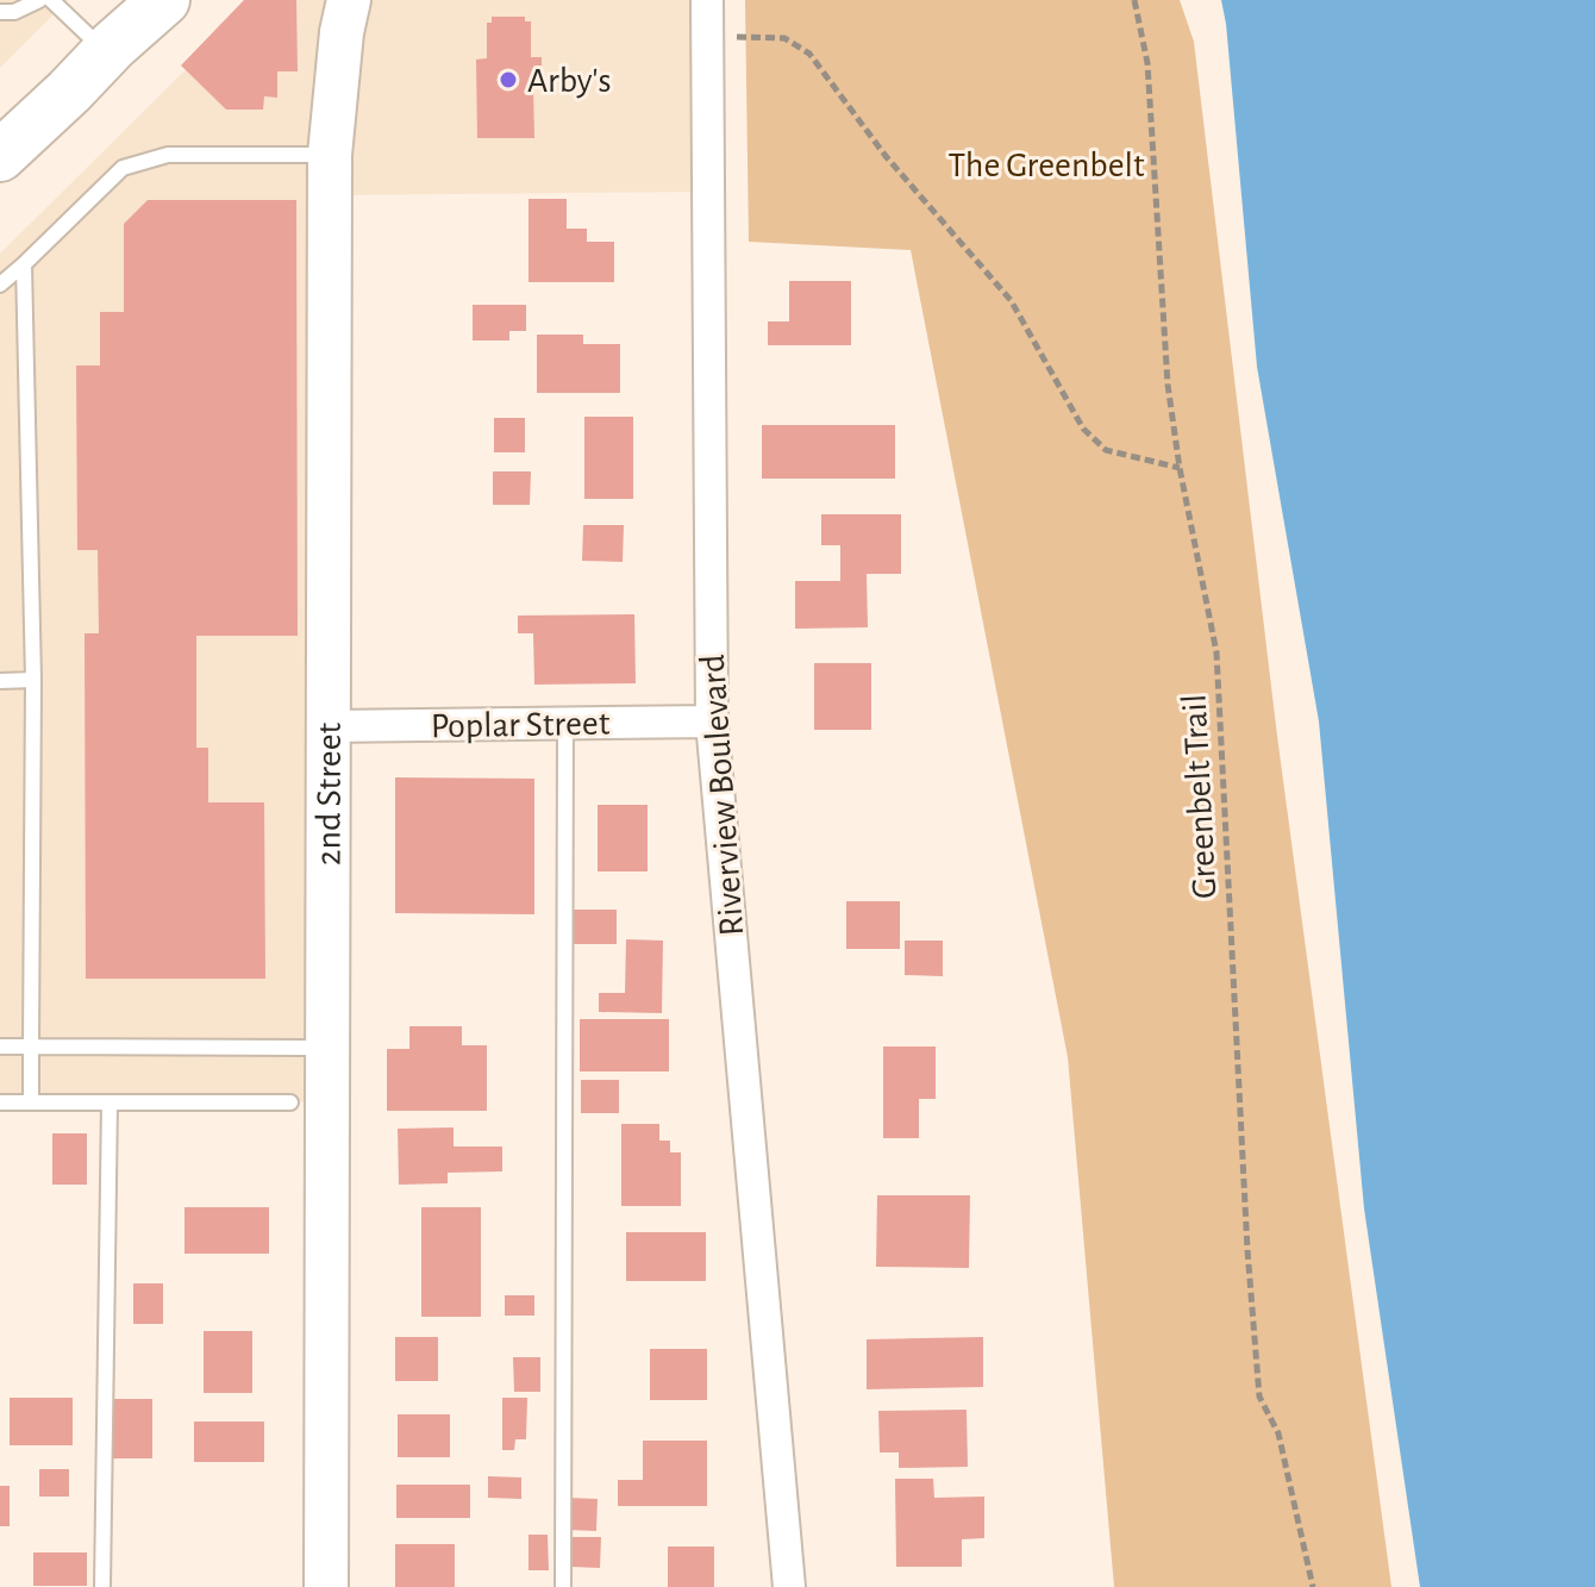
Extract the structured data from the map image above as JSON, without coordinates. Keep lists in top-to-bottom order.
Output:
{
  "streets": {
    "street": ["Poplar Street", "2nd Street", "Riverview Boulevard"],
    "path": ["Greenbelt Trail"]
  },
  "crossings": [
    ["Poplar Street", "2nd Street"],
    ["Poplar Street", "Riverview Boulevard"]
  ],
  "parks": ["The Greenbelt"],
  "places": ["Arby's"]
}
